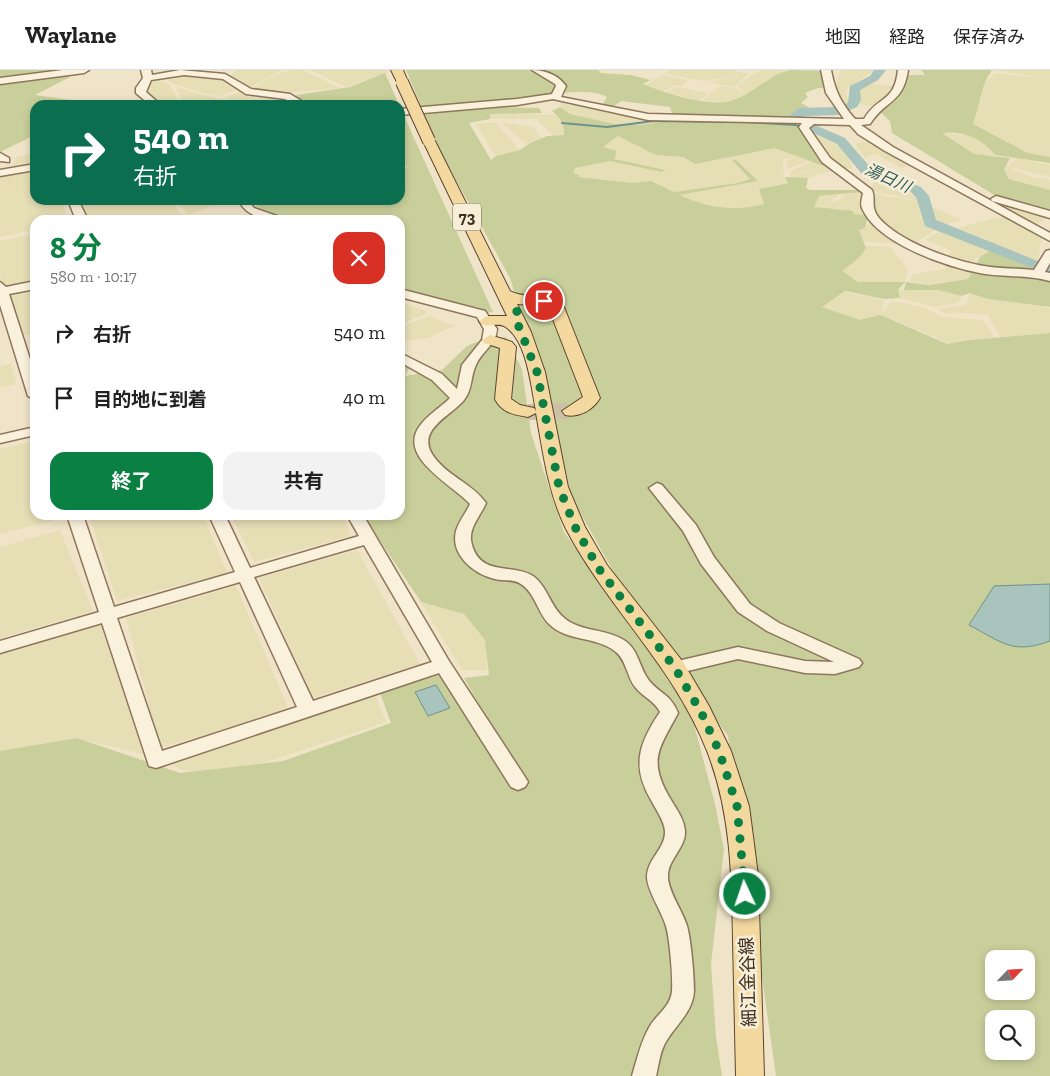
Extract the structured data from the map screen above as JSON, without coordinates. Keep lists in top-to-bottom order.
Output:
{
  "streets": {
    "main road": ["73", "細江金谷線"]
  },
  "water": ["湯日川"],
  "north": "top right",
  "page": {
    "header": "Waylane",
    "nav": ["地図", "経路", "保存済み"],
    "turn": ["540 m", "右折"],
    "heading": ["8 分", "580 m · 10:17"],
    "list": [
      {
        "name": "右折",
        "value": "540 m"
      },
      {
        "name": "目的地に到着",
        "value": "40 m"
      }
    ],
    "buttons": ["終了", "共有"]
  }
}
